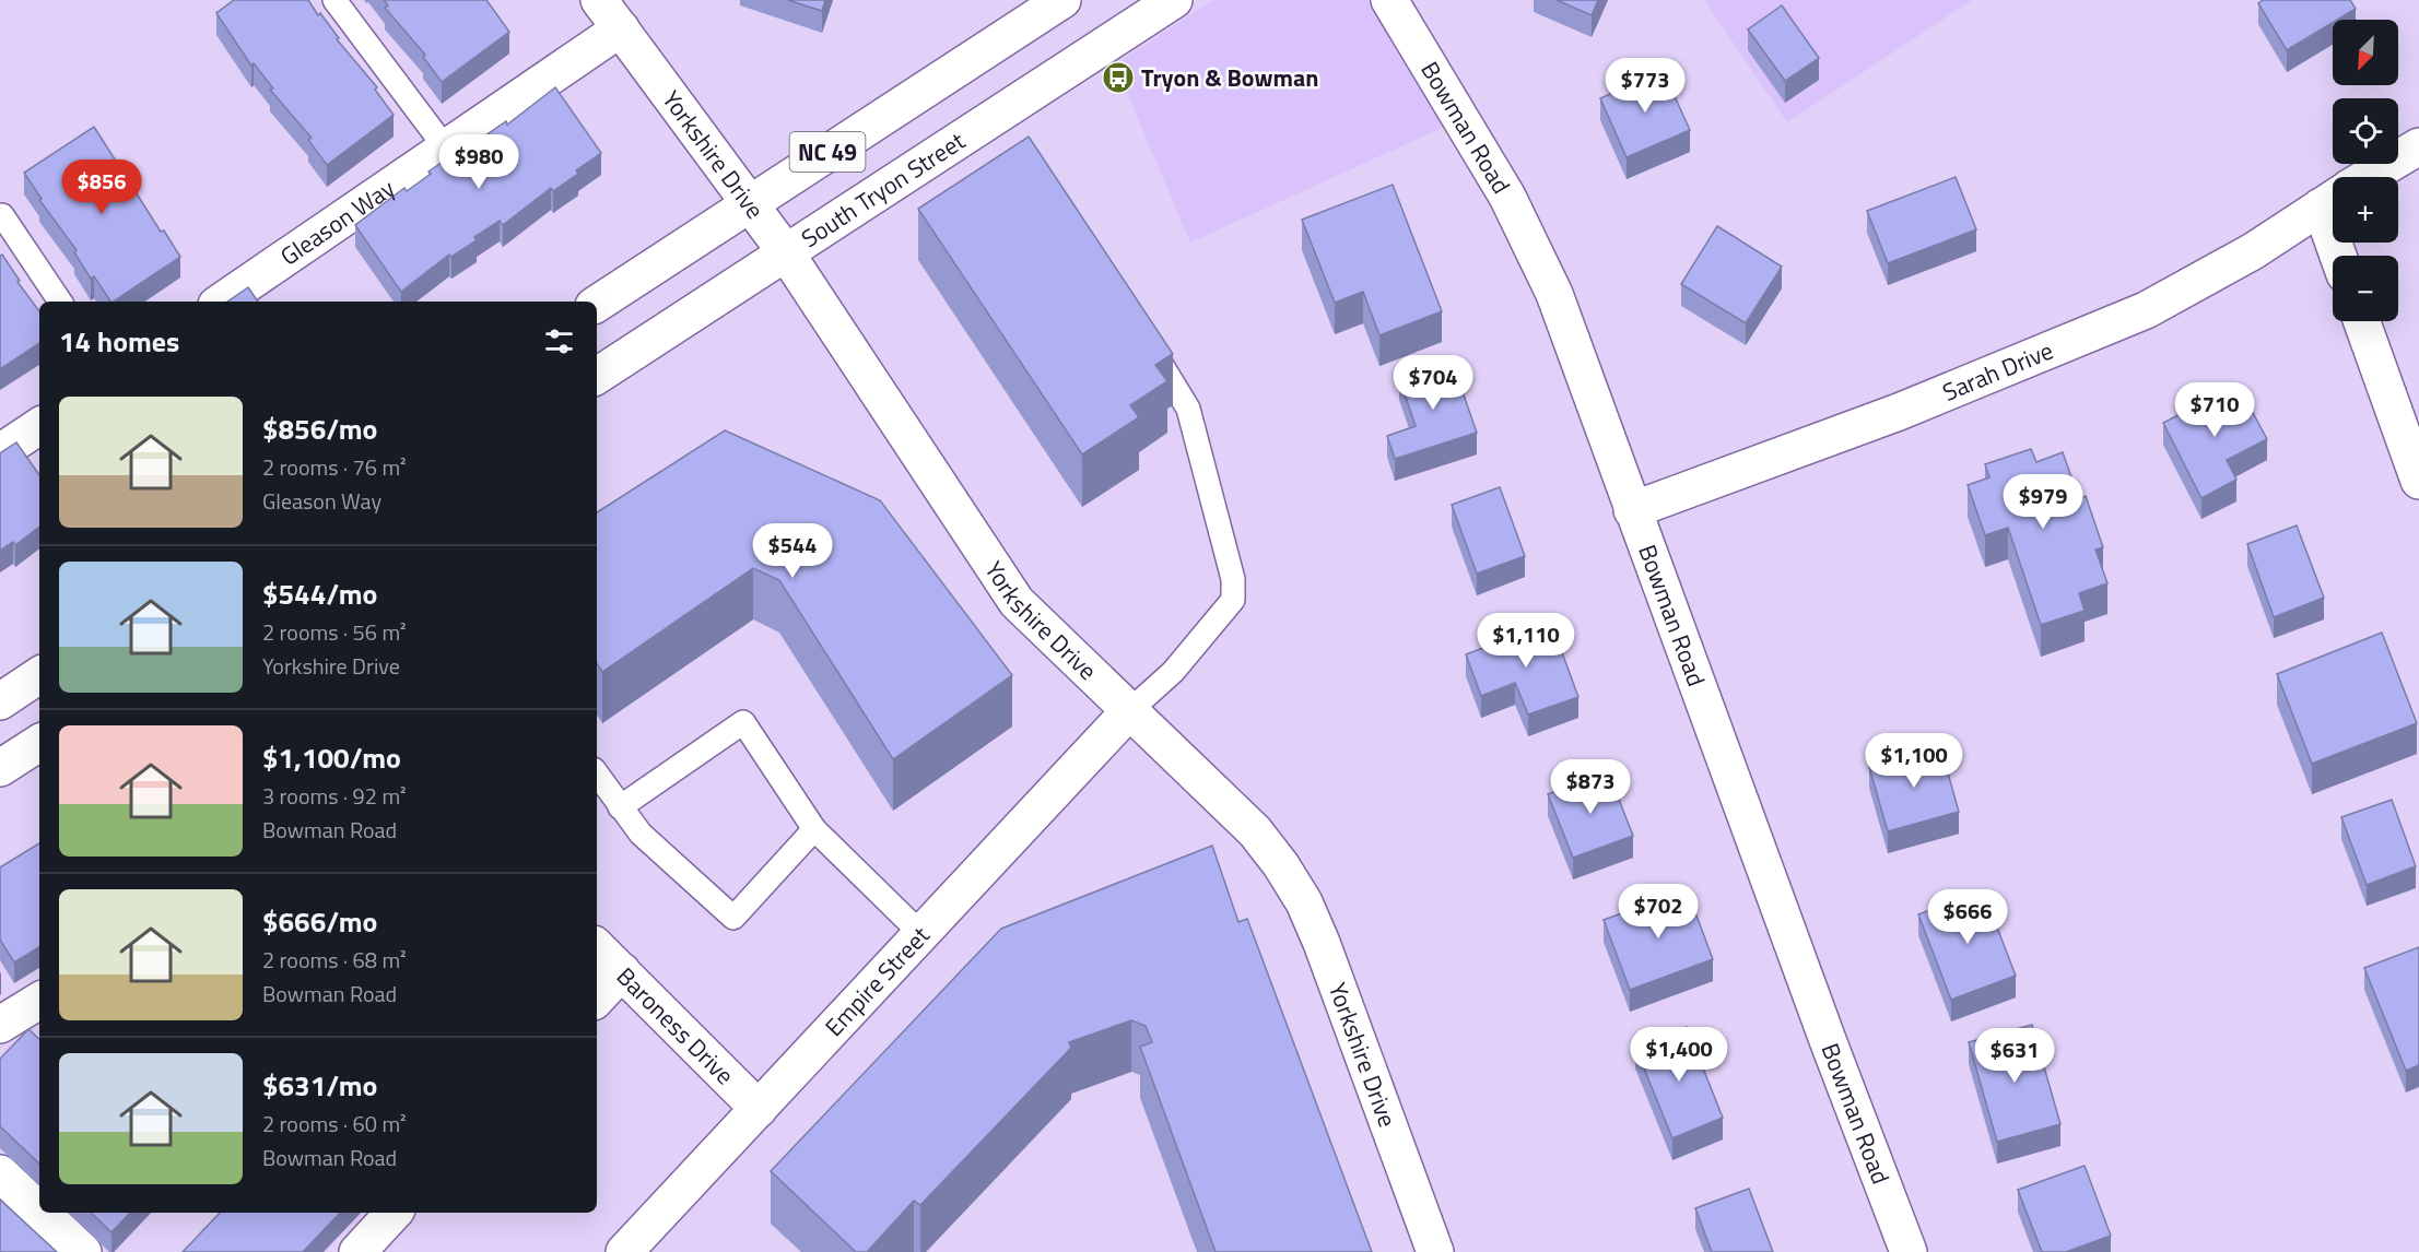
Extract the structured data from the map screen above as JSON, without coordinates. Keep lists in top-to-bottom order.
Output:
{
  "streets": {
    "street": [
      "Bowman Road",
      "NC 49",
      "Yorkshire Drive",
      "South Tryon Street",
      "Gleason Way",
      "Sarah Drive",
      "Empire Street",
      "Baroness Drive"
    ]
  },
  "crossings": [
    ["Bowman Road", "Sarah Drive"],
    ["NC 49", "Yorkshire Drive"],
    ["Yorkshire Drive", "South Tryon Street"],
    ["Yorkshire Drive", "Gleason Way"],
    ["Yorkshire Drive", "Empire Street"],
    ["Empire Street", "Baroness Drive"]
  ],
  "places": {
    "bus stop": ["Tryon & Bowman"]
  },
  "north": "bottom left",
  "page": {
    "map_buttons": ["+", "−"],
    "price": [
      "$773",
      "$980",
      "$856",
      "$704",
      "$710",
      "$979",
      "$544",
      "$1,110",
      "$1,100",
      "$873",
      "$702",
      "$666",
      "$1,400",
      "$631"
    ],
    "heading": "14 homes",
    "list": [
      {
        "name": "$856/mo",
        "note": "2 rooms · 76 m² · Gleason Way"
      },
      {
        "name": "$544/mo",
        "note": "2 rooms · 56 m² · Yorkshire Drive"
      },
      {
        "name": "$1,100/mo",
        "note": "3 rooms · 92 m² · Bowman Road"
      },
      {
        "name": "$666/mo",
        "note": "2 rooms · 68 m² · Bowman Road"
      },
      {
        "name": "$631/mo",
        "note": "2 rooms · 60 m² · Bowman Road"
      }
    ]
  }
}
